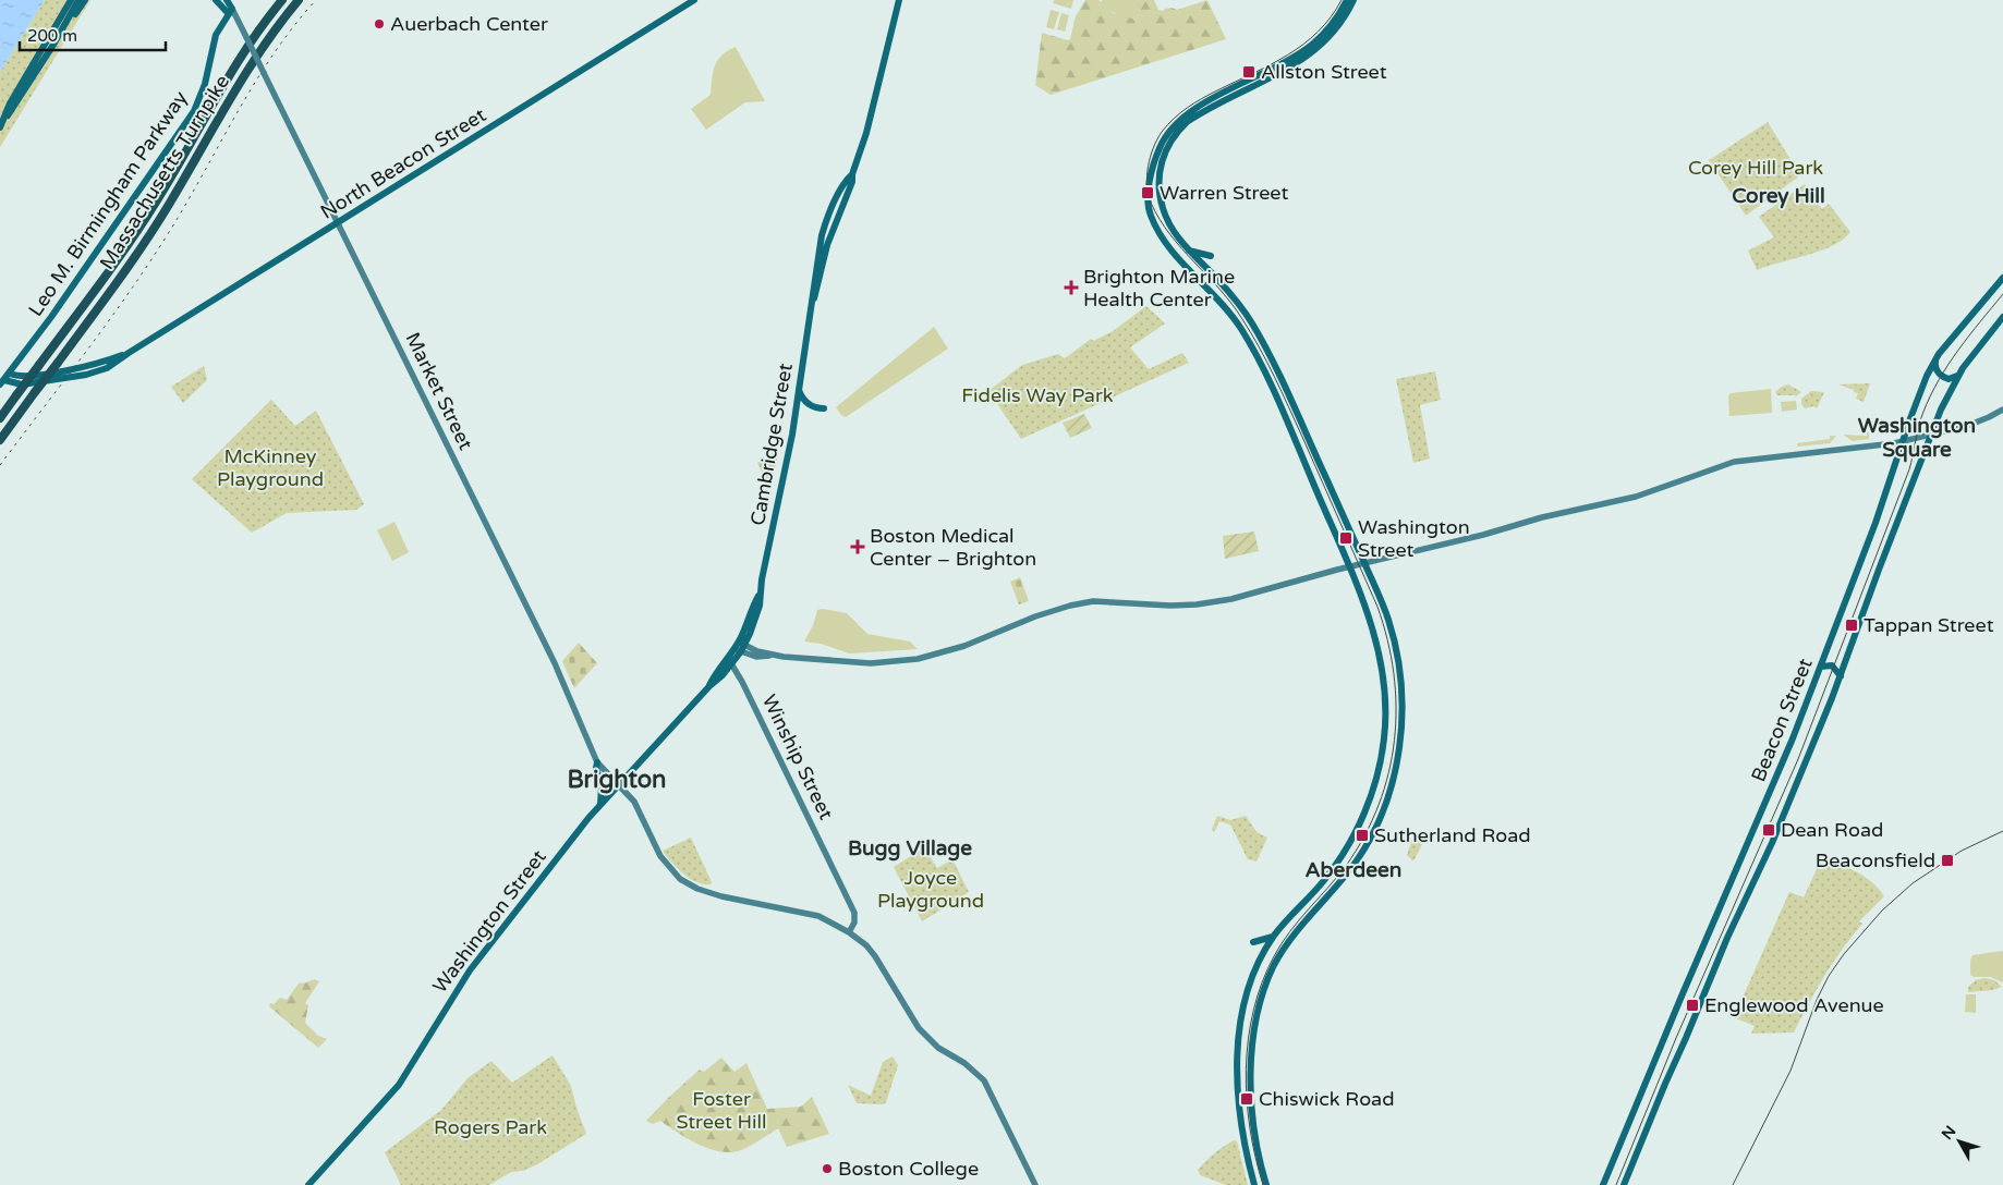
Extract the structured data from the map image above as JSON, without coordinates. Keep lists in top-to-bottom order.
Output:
{
  "streets": {
    "highway": ["Massachusetts Turnpike"],
    "main road": [
      "North Beacon Street",
      "Leo M. Birmingham Parkway",
      "Market Street",
      "Cambridge Street",
      "Beacon Street",
      "Winship Street",
      "Washington Street"
    ]
  },
  "crossings": [
    ["North Beacon Street", "Leo M. Birmingham Parkway"],
    ["North Beacon Street", "Market Street"],
    ["Leo M. Birmingham Parkway", "Market Street"],
    ["Market Street", "Winship Street"],
    ["Market Street", "Washington Street"],
    ["Cambridge Street", "Winship Street"],
    ["Cambridge Street", "Washington Street"]
  ],
  "districts": [
    "Corey Hill",
    "Washington Square",
    "Brighton",
    "Bugg Village",
    "Aberdeen"
  ],
  "parks": [
    "Corey Hill Park",
    "Fidelis Way Park",
    "McKinney Playground",
    "Joyce Playground",
    "Foster Street Hill",
    "Rogers Park"
  ],
  "places": {
    "other": ["Auerbach Center", "Boston College"],
    "transit": [
      "Allston Street",
      "Warren Street",
      "Washington Street",
      "Tappan Street",
      "Dean Road",
      "Sutherland Road",
      "Beaconsfield",
      "Englewood Avenue",
      "Chiswick Road"
    ],
    "health": ["Brighton Marine Health Center", "Boston Medical Center – Brighton"]
  },
  "scale_bar": "200 m",
  "north": "top left"
}
